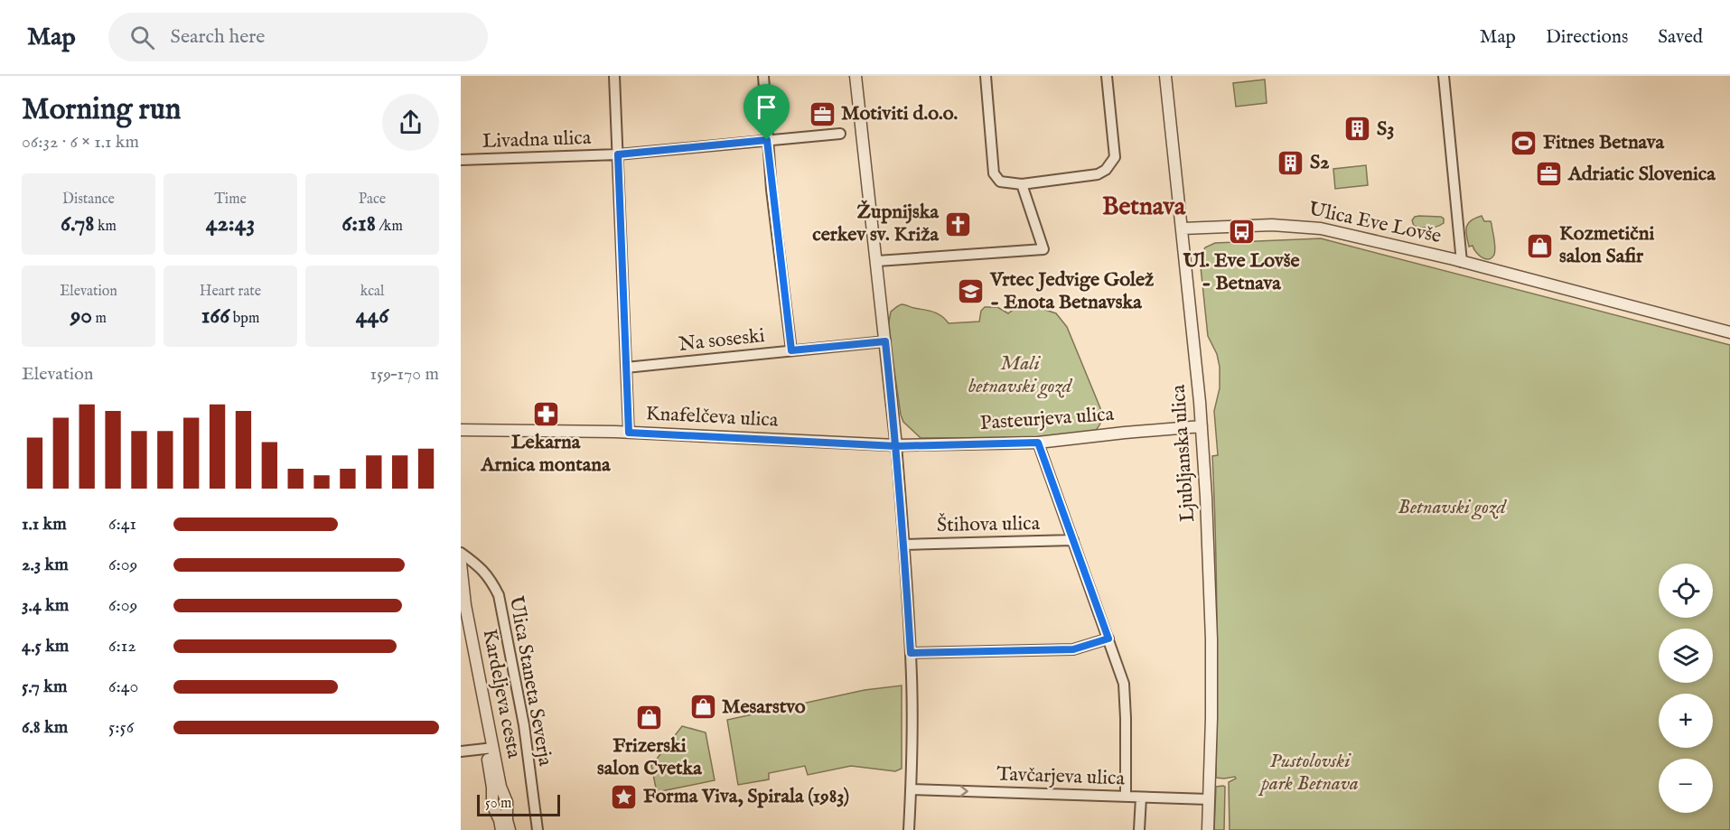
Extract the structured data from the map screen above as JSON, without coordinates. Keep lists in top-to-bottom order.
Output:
{
  "streets": {
    "street": [
      "Livadna ulica",
      "Ulica Eve Lovše",
      "Na soseski",
      "Knafelčeva ulica",
      "Pasteurjeva ulica",
      "Ljubljanska ulica",
      "Štihova ulica",
      "Ulica Staneta Severja",
      "Kardeljeva cesta",
      "Tavčarjeva ulica"
    ]
  },
  "crossings": [
    ["Ulica Eve Lovše", "Ljubljanska ulica"],
    ["Knafelčeva ulica", "Pasteurjeva ulica"],
    ["Pasteurjeva ulica", "Ljubljanska ulica"],
    ["Ljubljanska ulica", "Tavčarjeva ulica"]
  ],
  "one_way": ["Tavčarjeva ulica"],
  "districts": ["Betnava"],
  "parks": ["Mali betnavski gozd", "Betnavski gozd", "Pustolovski park Betnava"],
  "places": {
    "office": ["Motiviti d.o.o.", "Adriatic Slovenica"],
    "building": ["S3", "S2"],
    "sports": ["Fitnes Betnava"],
    "church": ["Župnijska cerkev sv. Križa"],
    "bus stop": ["Ul. Eve Lovše - Betnava"],
    "shop": ["Kozmetični salon Safir", "Mesarstvo", "Frizerski salon Cvetka"],
    "school or university": ["Vrtec Jedvige Golež - Enota Betnavska"],
    "pharmacy": ["Lekarna Arnica montana"],
    "place": ["Forma Viva, Spirala (1983)"]
  },
  "scale_bar": "50 m",
  "page": {
    "header": "Map",
    "search": "Search here",
    "nav": ["Map", "Directions", "Saved"],
    "heading": ["Morning run", "06:32 · 6 × 1.1 km"],
    "stats": [
      ["Distance", "6.78 km"],
      ["Time", "42:43"],
      ["Pace", "6:18 /km"],
      ["Elevation", "90 m"],
      ["Heart rate", "166 bpm"],
      ["kcal", "446"]
    ],
    "chart": ["Elevation", "159–170 m"],
    "list": [
      {
        "name": "1.1 km",
        "note": "6:41"
      },
      {
        "name": "2.3 km",
        "note": "6:09"
      },
      {
        "name": "3.4 km",
        "note": "6:09"
      },
      {
        "name": "4.5 km",
        "note": "6:12"
      },
      {
        "name": "5.7 km",
        "note": "6:40"
      },
      {
        "name": "6.8 km",
        "note": "5:56"
      }
    ],
    "map_buttons": ["+", "−"],
    "scale": "50 m"
  }
}
